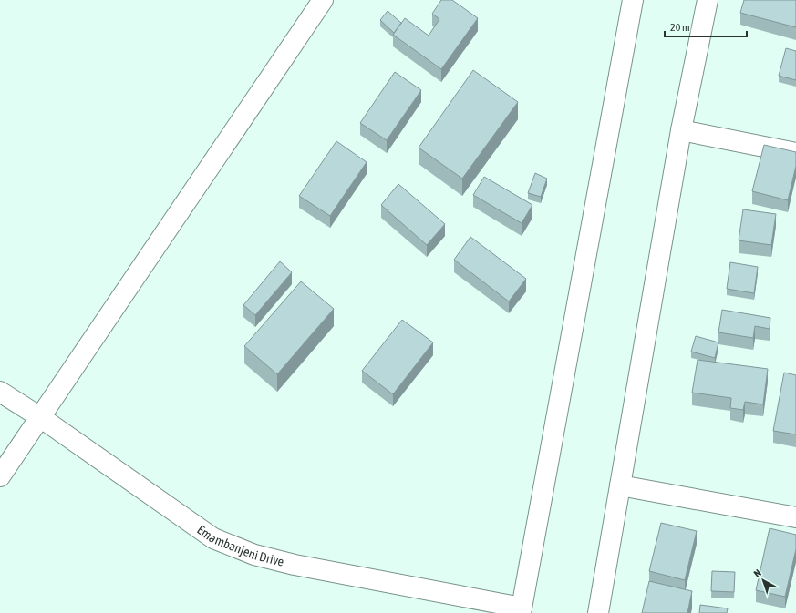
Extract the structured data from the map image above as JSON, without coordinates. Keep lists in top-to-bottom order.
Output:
{
  "streets": {
    "street": ["Emambanjeni Drive"]
  },
  "scale_bar": "20 m",
  "north": "top left"
}
